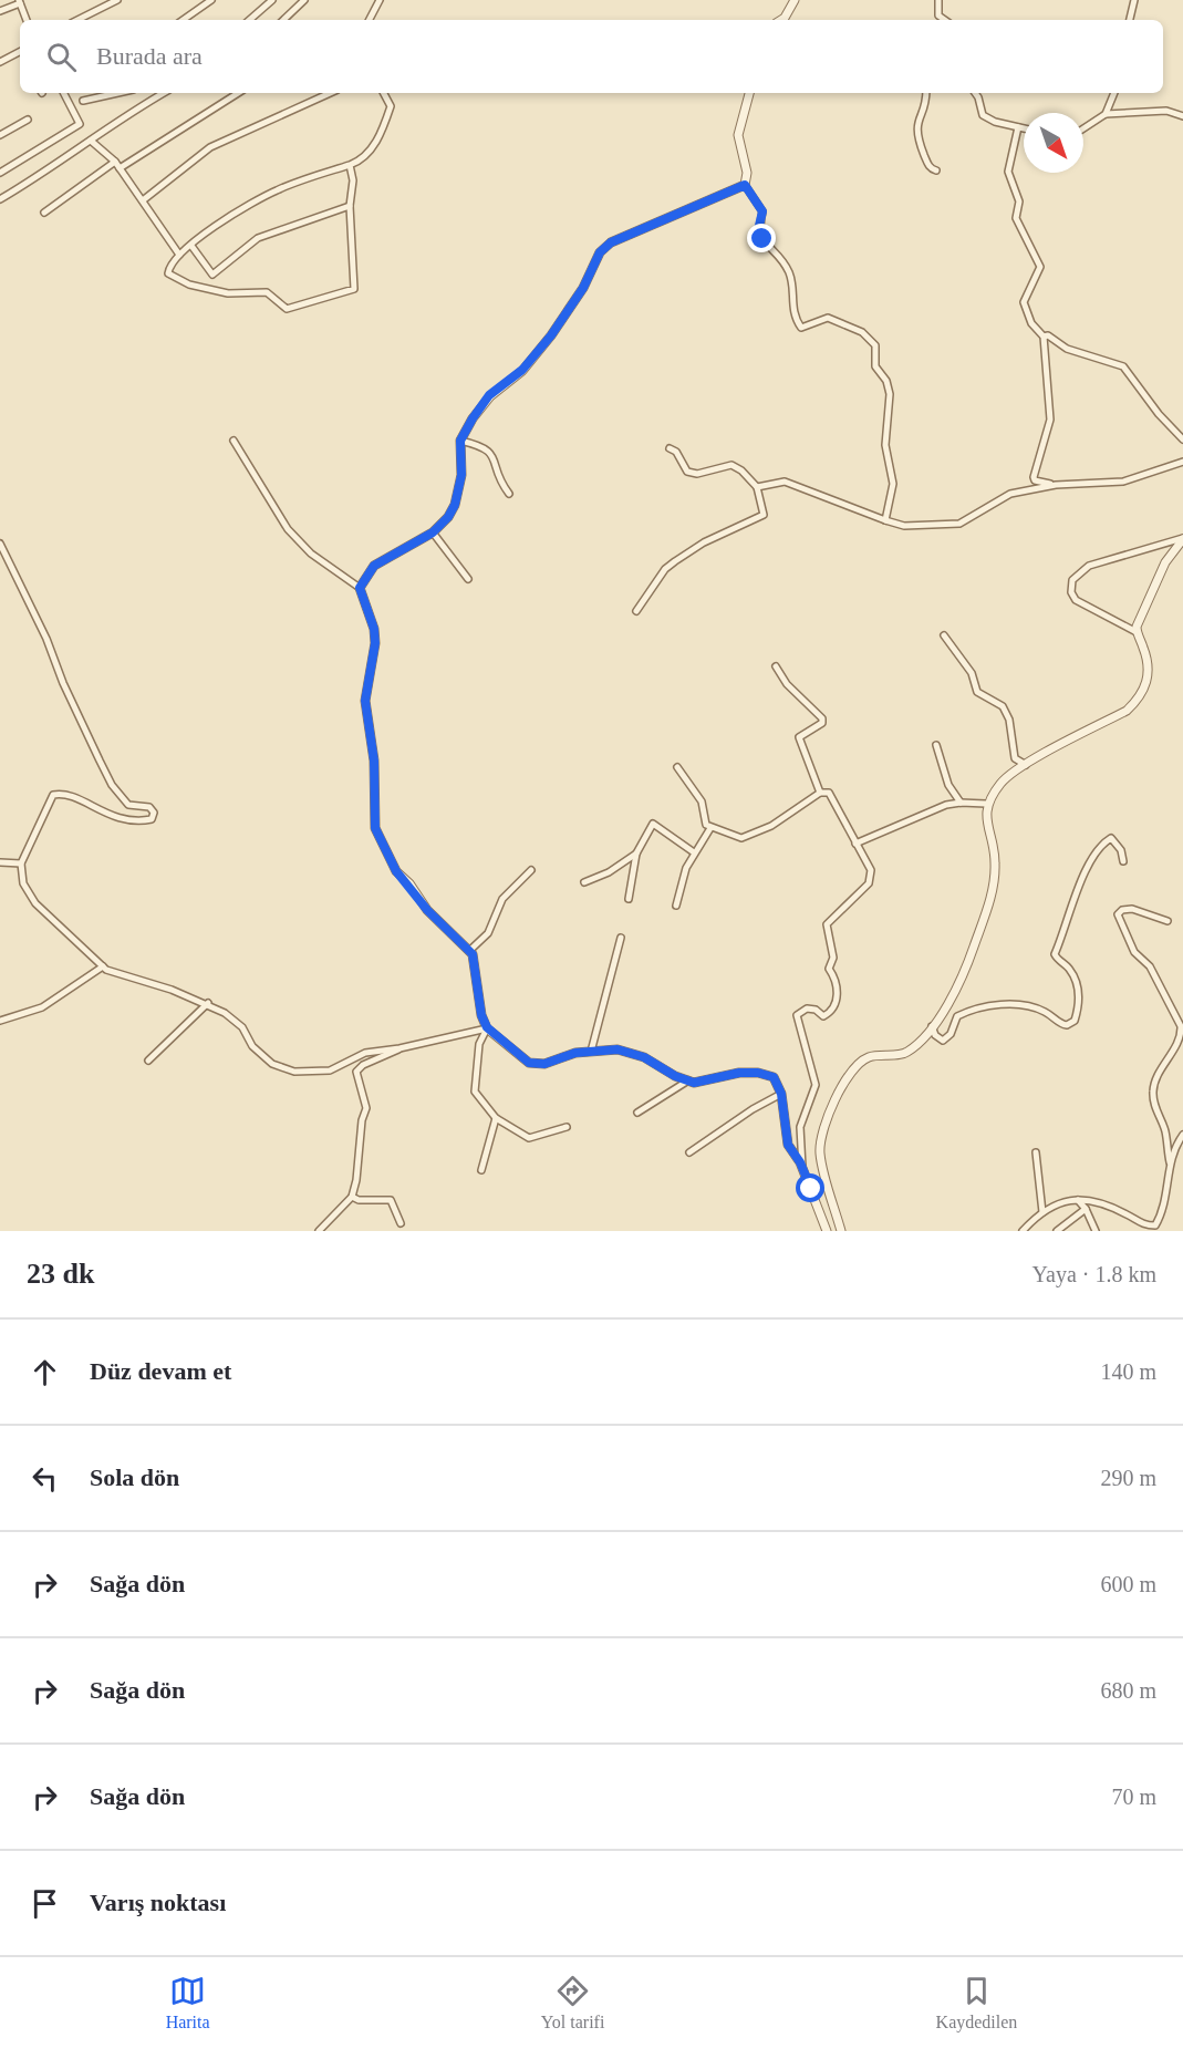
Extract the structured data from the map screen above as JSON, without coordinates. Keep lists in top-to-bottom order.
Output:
{
  "north": "bottom right",
  "page": {
    "search": "Burada ara",
    "heading": ["23 dk", "Yaya · 1.8 km"],
    "list": [
      ["Düz devam et", "140 m"],
      ["Sola dön", "290 m"],
      ["Sağa dön", "600 m"],
      ["Sağa dön", "680 m"],
      ["Sağa dön", "70 m"],
      "Varış noktası"
    ],
    "nav": ["Harita", "Yol tarifi", "Kaydedilen"]
  }
}
